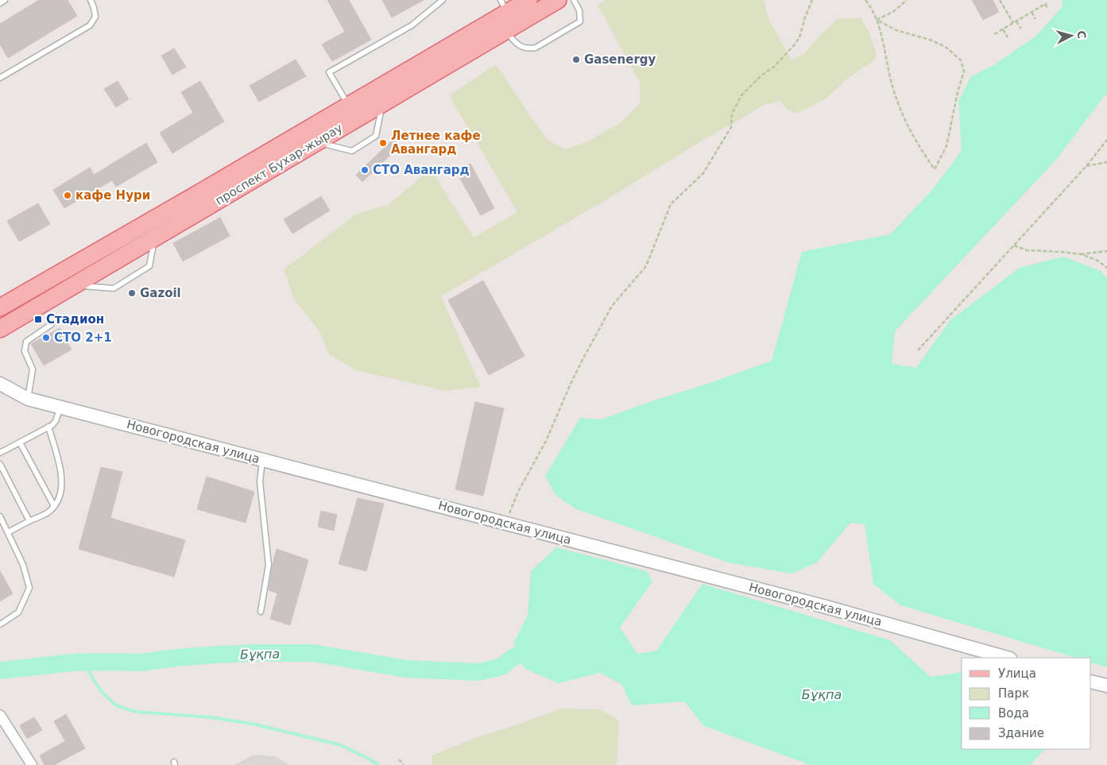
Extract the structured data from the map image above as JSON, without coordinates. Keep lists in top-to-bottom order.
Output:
{
  "streets": {
    "main road": ["проспект Бухар-жырау"],
    "street": ["Новогородская улица"]
  },
  "water": ["Бұқпа"],
  "places": {
    "other": [
      "Gasenergy",
      "Летнее кафе Авангард",
      "СТО Авангард",
      "кафе Нури",
      "Gazoil",
      "СТО 2+1"
    ],
    "transit": ["Стадион"]
  },
  "legend": [
    "Улица",
    "Парк",
    "Вода",
    "Здание"
  ],
  "north": "right"
}
